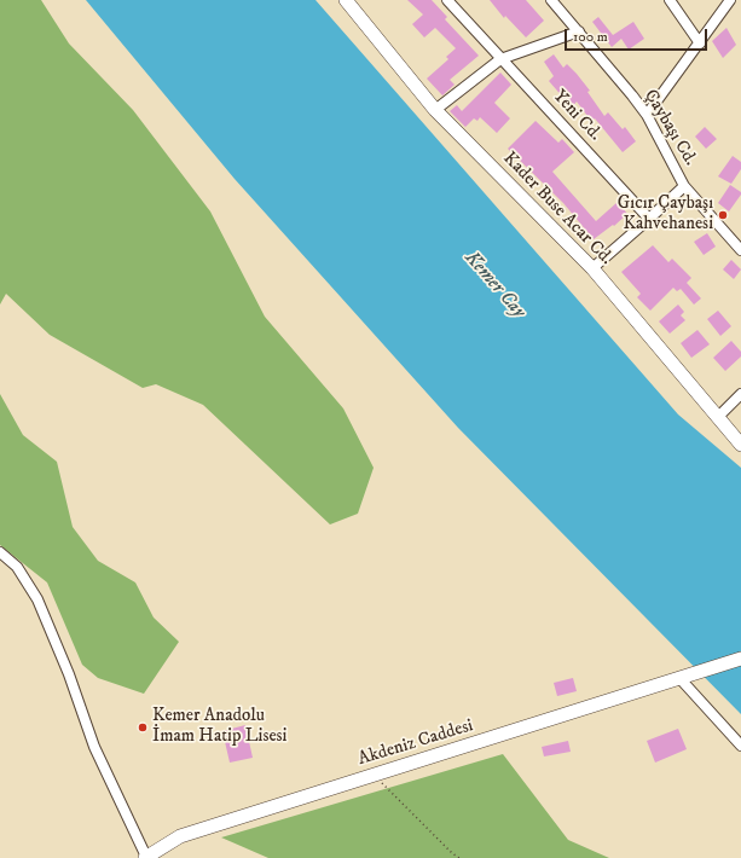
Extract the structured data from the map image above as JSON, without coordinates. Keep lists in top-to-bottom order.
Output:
{
  "streets": {
    "street": [
      "Yeni Cd.",
      "Çaybaşı Cd.",
      "Kader Buse Acar Cd.",
      "Akdeniz Caddesi"
    ]
  },
  "water": ["Kemer Cay"],
  "places": ["Gıcır Çaybaşı Kahvehanesi", "Kemer Anadolu İmam Hatip Lisesi"],
  "scale_bar": "100 m"
}
